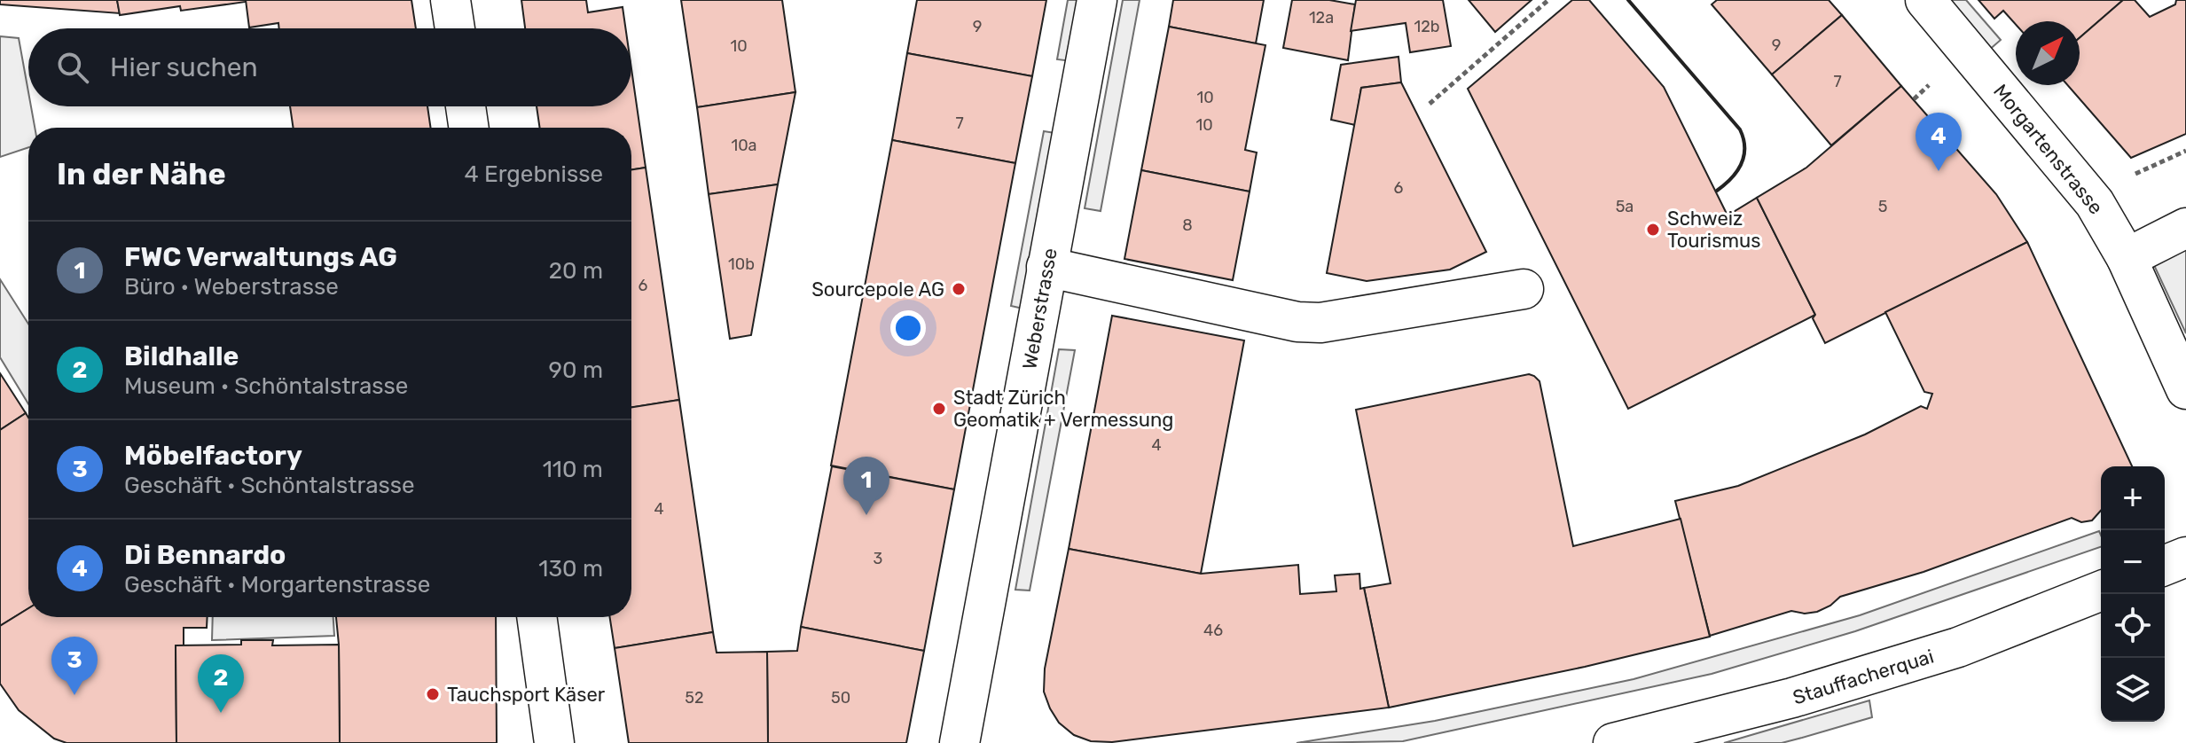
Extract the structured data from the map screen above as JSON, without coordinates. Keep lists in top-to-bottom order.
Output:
{
  "streets": {
    "street": ["Morgartenstrasse", "Weberstrasse", "Stauffacherquai"]
  },
  "places": [
    "Schweiz Tourismus",
    "Sourcepole AG",
    "Stadt Zürich Geomatik + Vermessung",
    "Tauchsport Käser"
  ],
  "house_numbers": [
    "12a",
    "9",
    "12b",
    "9",
    "10",
    "7",
    "10",
    "7",
    "10",
    "10a",
    "6",
    "5a",
    "5",
    "8",
    "10b",
    "6",
    "4",
    "4",
    "3",
    "46",
    "52",
    "50"
  ],
  "north": "top right",
  "page": {
    "search": "Hier suchen",
    "pins": [
      "4",
      "1",
      "3",
      "2"
    ],
    "heading": ["In der Nähe", "4 Ergebnisse"],
    "list": [
      {
        "mark": "1",
        "name": "FWC Verwaltungs AG",
        "note": "Büro · Weberstrasse",
        "value": "20 m"
      },
      {
        "mark": "2",
        "name": "Bildhalle",
        "note": "Museum · Schöntalstrasse",
        "value": "90 m"
      },
      {
        "mark": "3",
        "name": "Möbelfactory",
        "note": "Geschäft · Schöntalstrasse",
        "value": "110 m"
      },
      {
        "mark": "4",
        "name": "Di Bennardo",
        "note": "Geschäft · Morgartenstrasse",
        "value": "130 m"
      }
    ],
    "map_buttons": ["+", "−"]
  }
}
